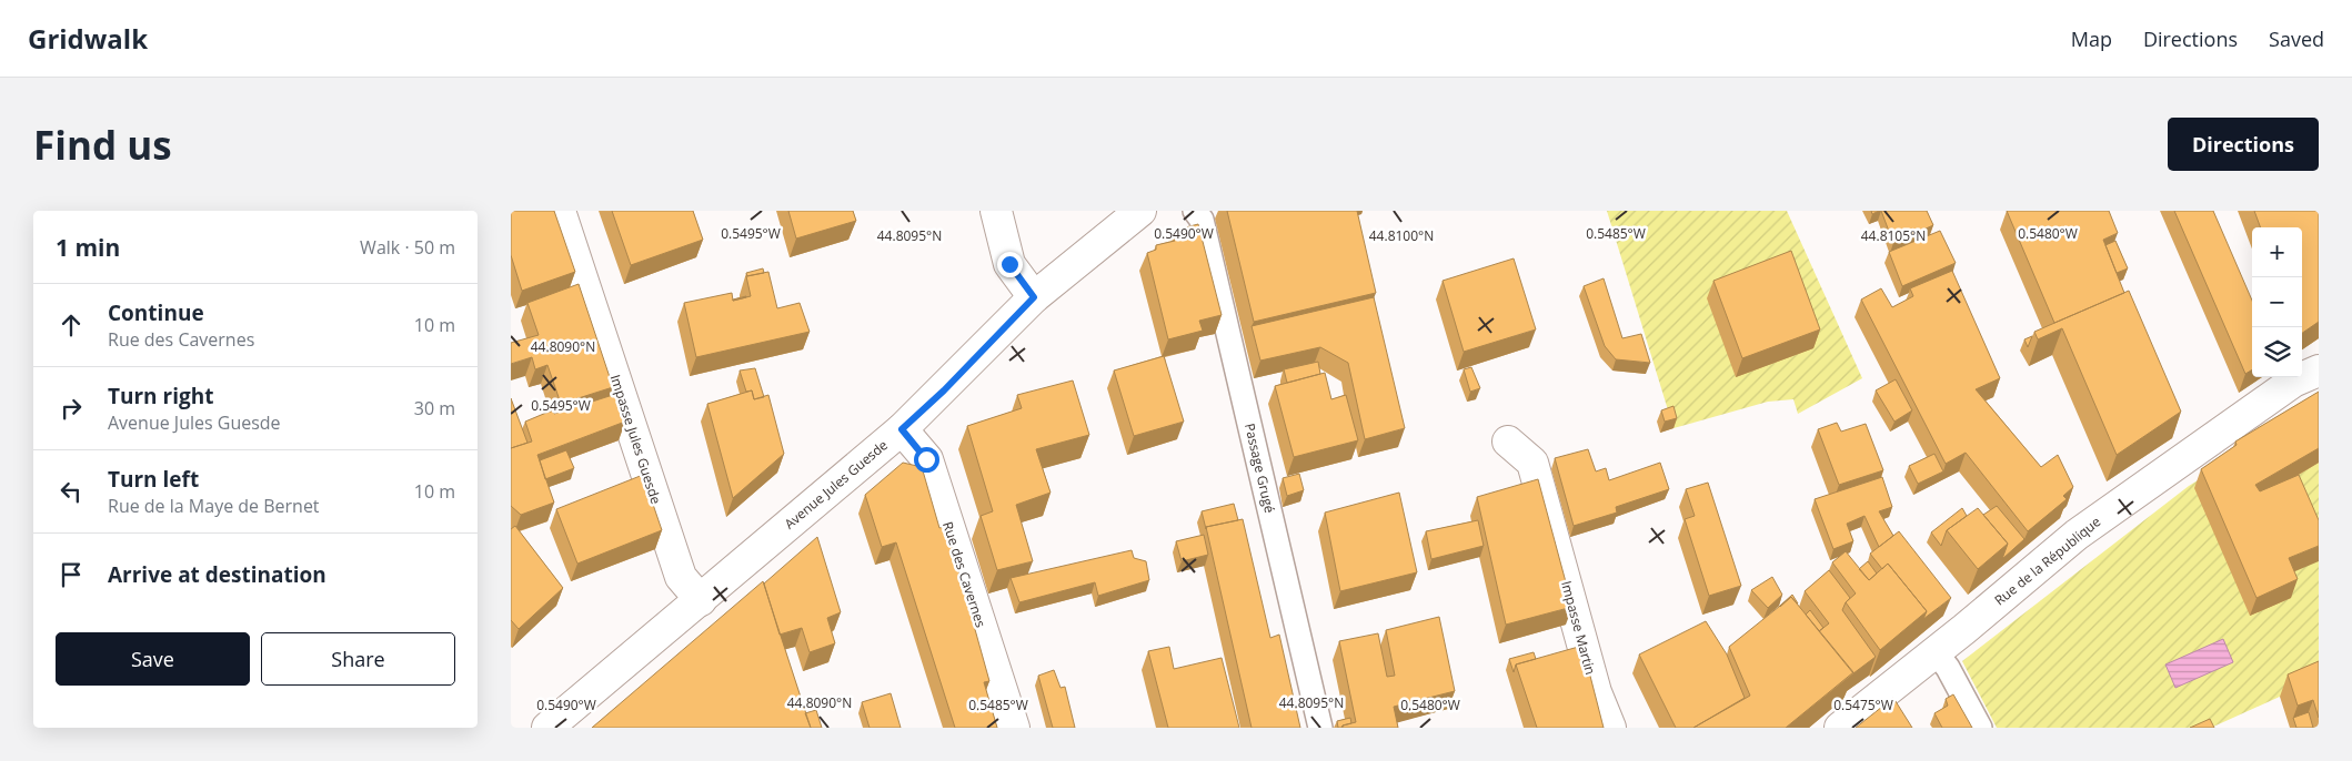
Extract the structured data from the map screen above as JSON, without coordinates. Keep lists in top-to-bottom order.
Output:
{
  "streets": {
    "street": [
      "Impasse Jules Guesde",
      "Avenue Jules Guesde",
      "Rue de la République",
      "Rue des Cavernes",
      "Impasse Martin"
    ],
    "lane": ["Passage Grugé"]
  },
  "crossings": [
    ["Impasse Jules Guesde", "Avenue Jules Guesde"],
    ["Avenue Jules Guesde", "Rue des Cavernes"]
  ],
  "page": {
    "header": "Gridwalk",
    "nav": ["Map", "Directions", "Saved"],
    "buttons": [
      "Directions",
      ["Save", "Share"]
    ],
    "title": "Find us",
    "heading": ["1 min", "Walk · 50 m"],
    "map_buttons": ["+", "−"],
    "list": [
      ["Continue", "Rue des Cavernes", "10 m"],
      ["Turn right", "Avenue Jules Guesde", "30 m"],
      ["Turn left", "Rue de la Maye de Bernet", "10 m"],
      "Arrive at destination"
    ]
  },
  "coordinates": [
    "0.5495°W",
    "0.5490°W",
    "0.5485°W",
    "0.5480°W",
    "44.8095°N",
    "44.8100°N",
    "44.8105°N",
    "44.8090°N",
    "0.5475°W"
  ]
}
